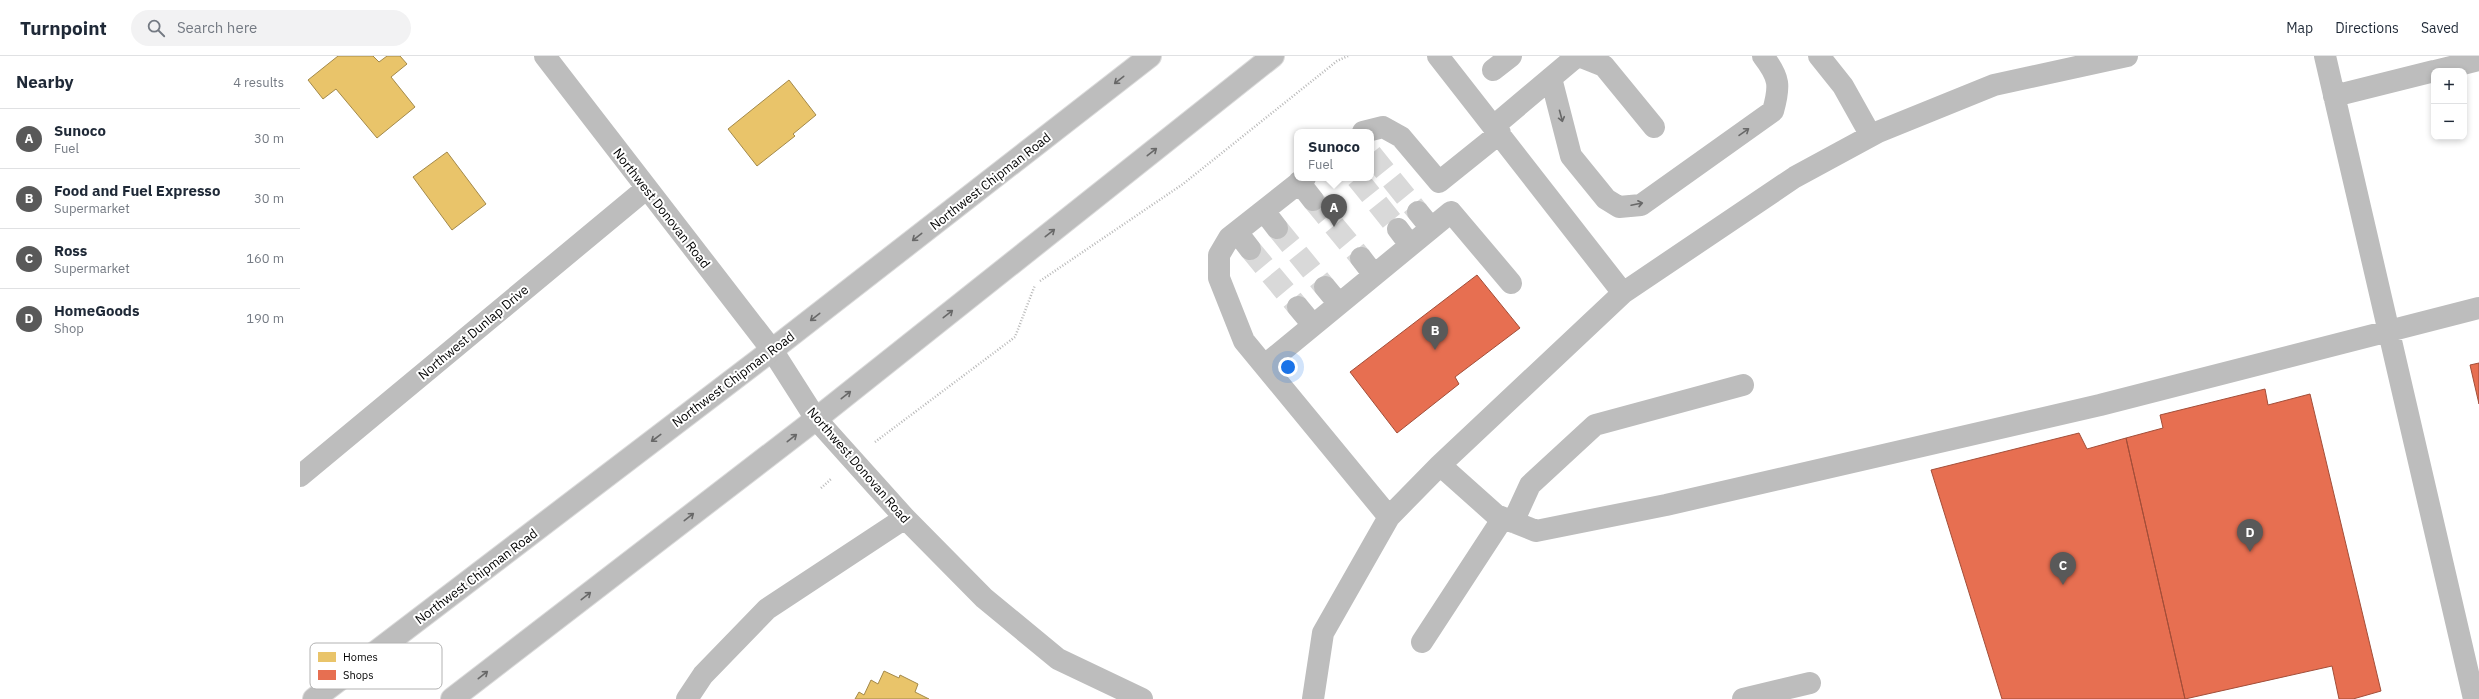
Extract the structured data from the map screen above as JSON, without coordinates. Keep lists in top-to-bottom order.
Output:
{
  "streets": {
    "main road": ["Northwest Chipman Road", "Northwest Donovan Road", "Northwest Dunlap Drive"]
  },
  "crossings": [
    ["Northwest Chipman Road", "Northwest Donovan Road"],
    ["Northwest Donovan Road", "Northwest Dunlap Drive"]
  ],
  "legend": ["Homes", "Shops"],
  "page": {
    "header": "Turnpoint",
    "search": "Search here",
    "nav": ["Map", "Directions", "Saved"],
    "heading": ["Nearby", "4 results"],
    "map_buttons": ["+", "−"],
    "list": [
      {
        "mark": "A",
        "name": "Sunoco",
        "note": "Fuel",
        "value": "30 m"
      },
      {
        "mark": "B",
        "name": "Food and Fuel Expresso",
        "note": "Supermarket",
        "value": "30 m"
      },
      {
        "mark": "C",
        "name": "Ross",
        "note": "Supermarket",
        "value": "160 m"
      },
      {
        "mark": "D",
        "name": "HomeGoods",
        "note": "Shop",
        "value": "190 m"
      }
    ],
    "popup": ["Sunoco", "Fuel"],
    "pins": [
      "A",
      "B",
      "D",
      "C"
    ]
  }
}
